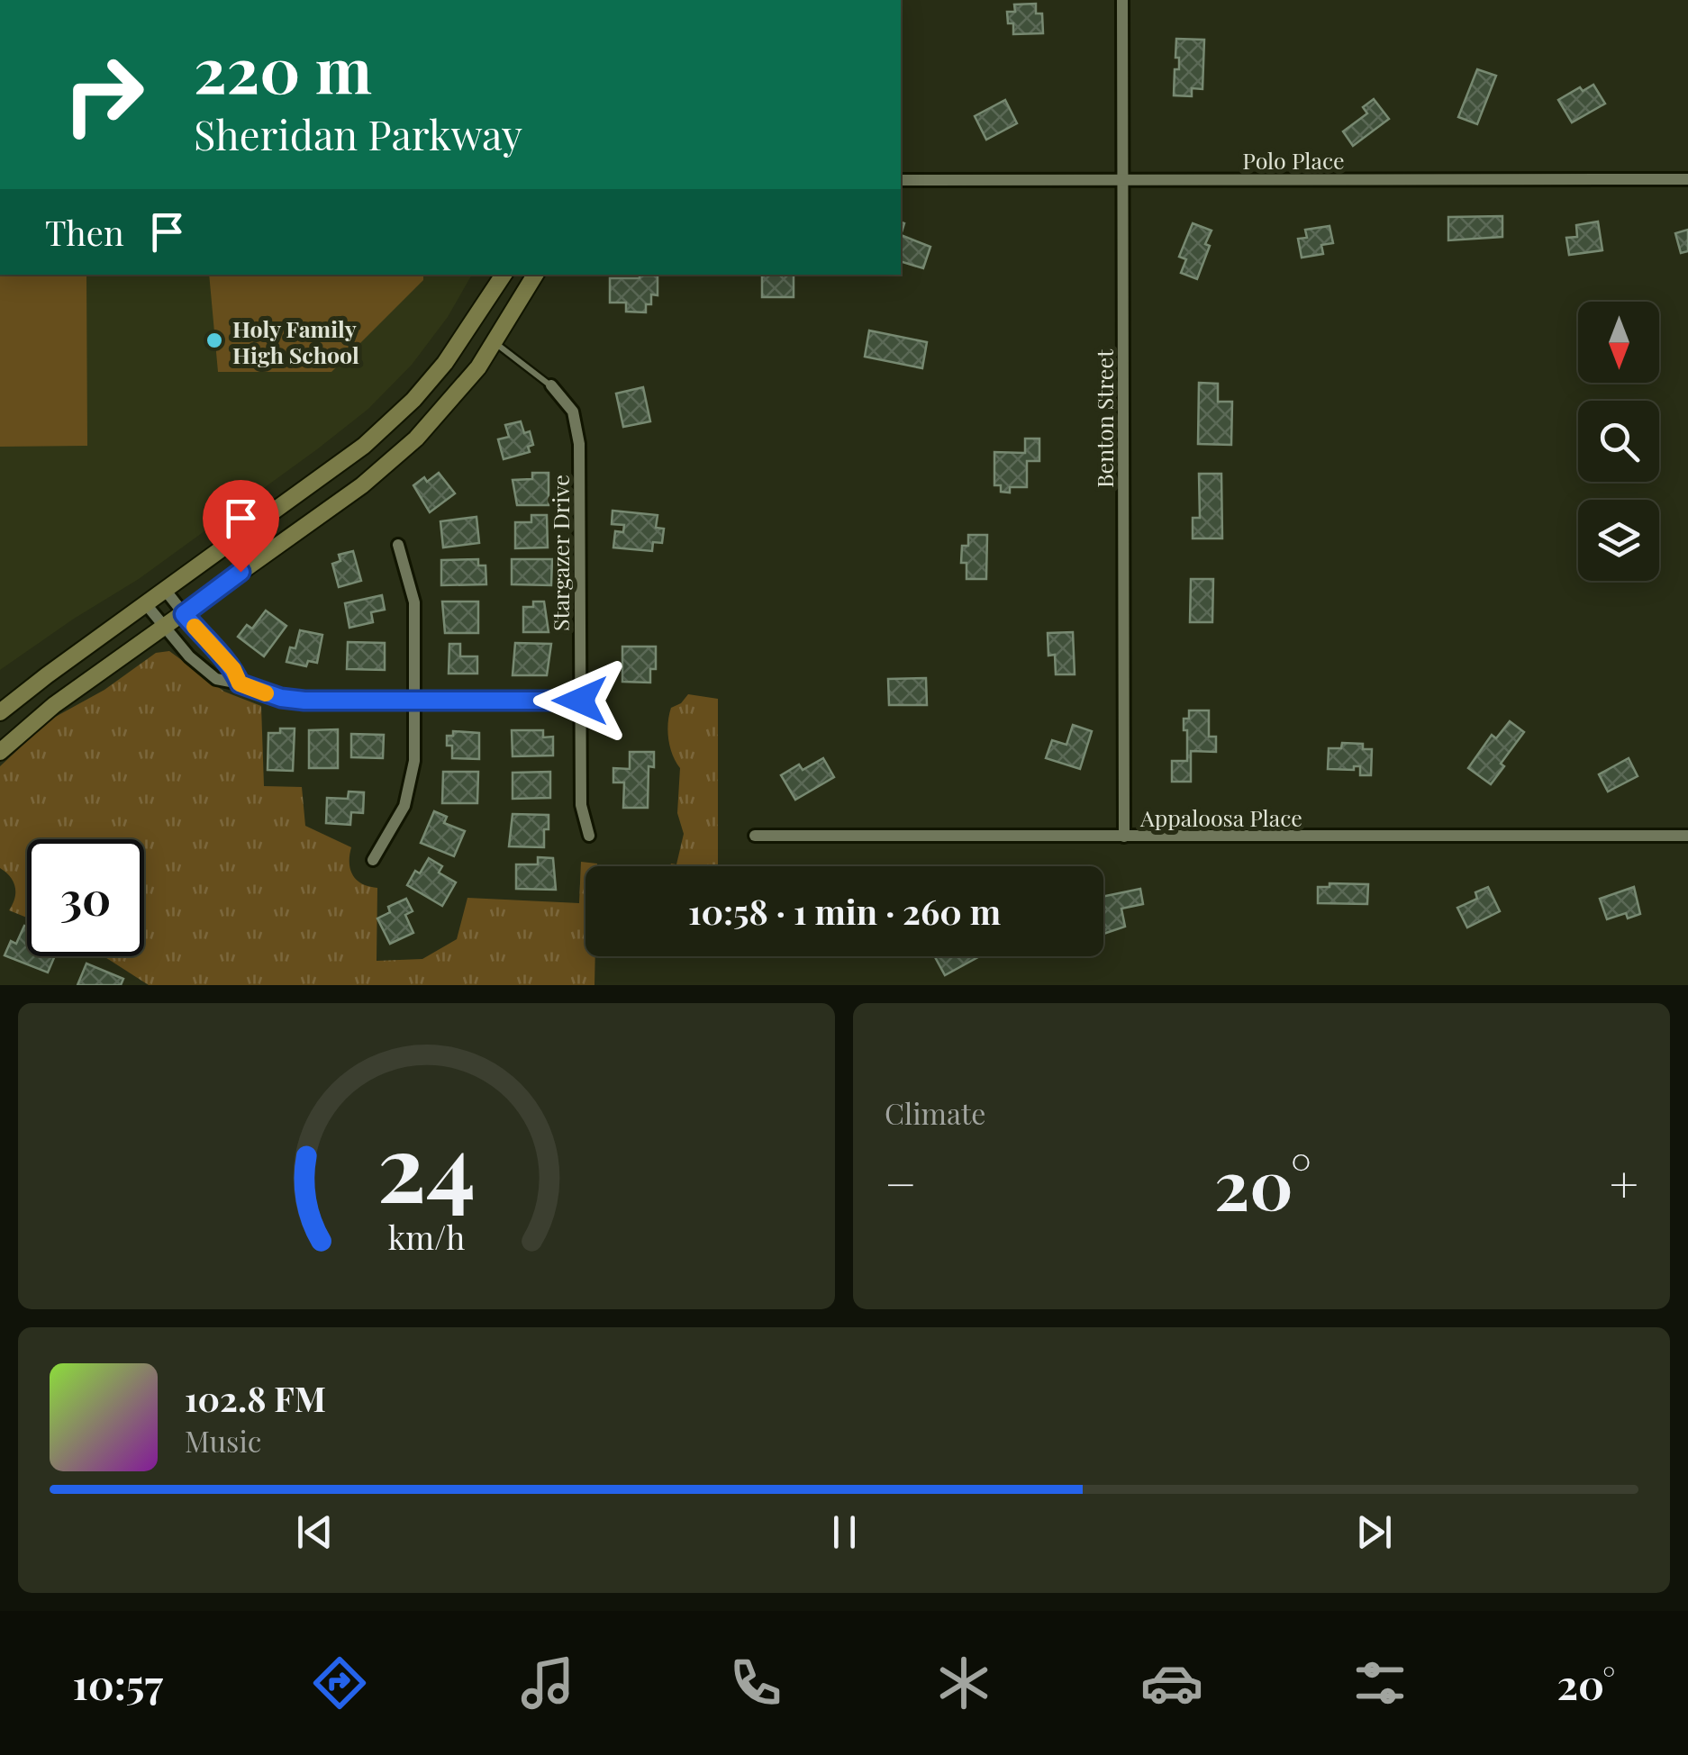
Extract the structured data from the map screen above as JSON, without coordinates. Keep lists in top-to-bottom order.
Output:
{
  "streets": {
    "street": [
      "Polo Place",
      "Benton Street",
      "Stargazer Drive",
      "Appaloosa Place"
    ]
  },
  "crossings": [
    ["Polo Place", "Benton Street"],
    ["Benton Street", "Appaloosa Place"]
  ],
  "places": ["Holy Family High School"],
  "north": "bottom",
  "page": {
    "turn": ["220 m", "Sheridan Parkway"],
    "then": "Then",
    "limit": "30",
    "trip": "10:58 · 1 min · 260 m",
    "tile": "Climate",
    "heat": ["−", "20°", "+"],
    "song": ["102.8 FM", "Music"],
    "tabs": ["10:57", "20°"],
    "gauge": ["24", "km/h"]
  }
}
